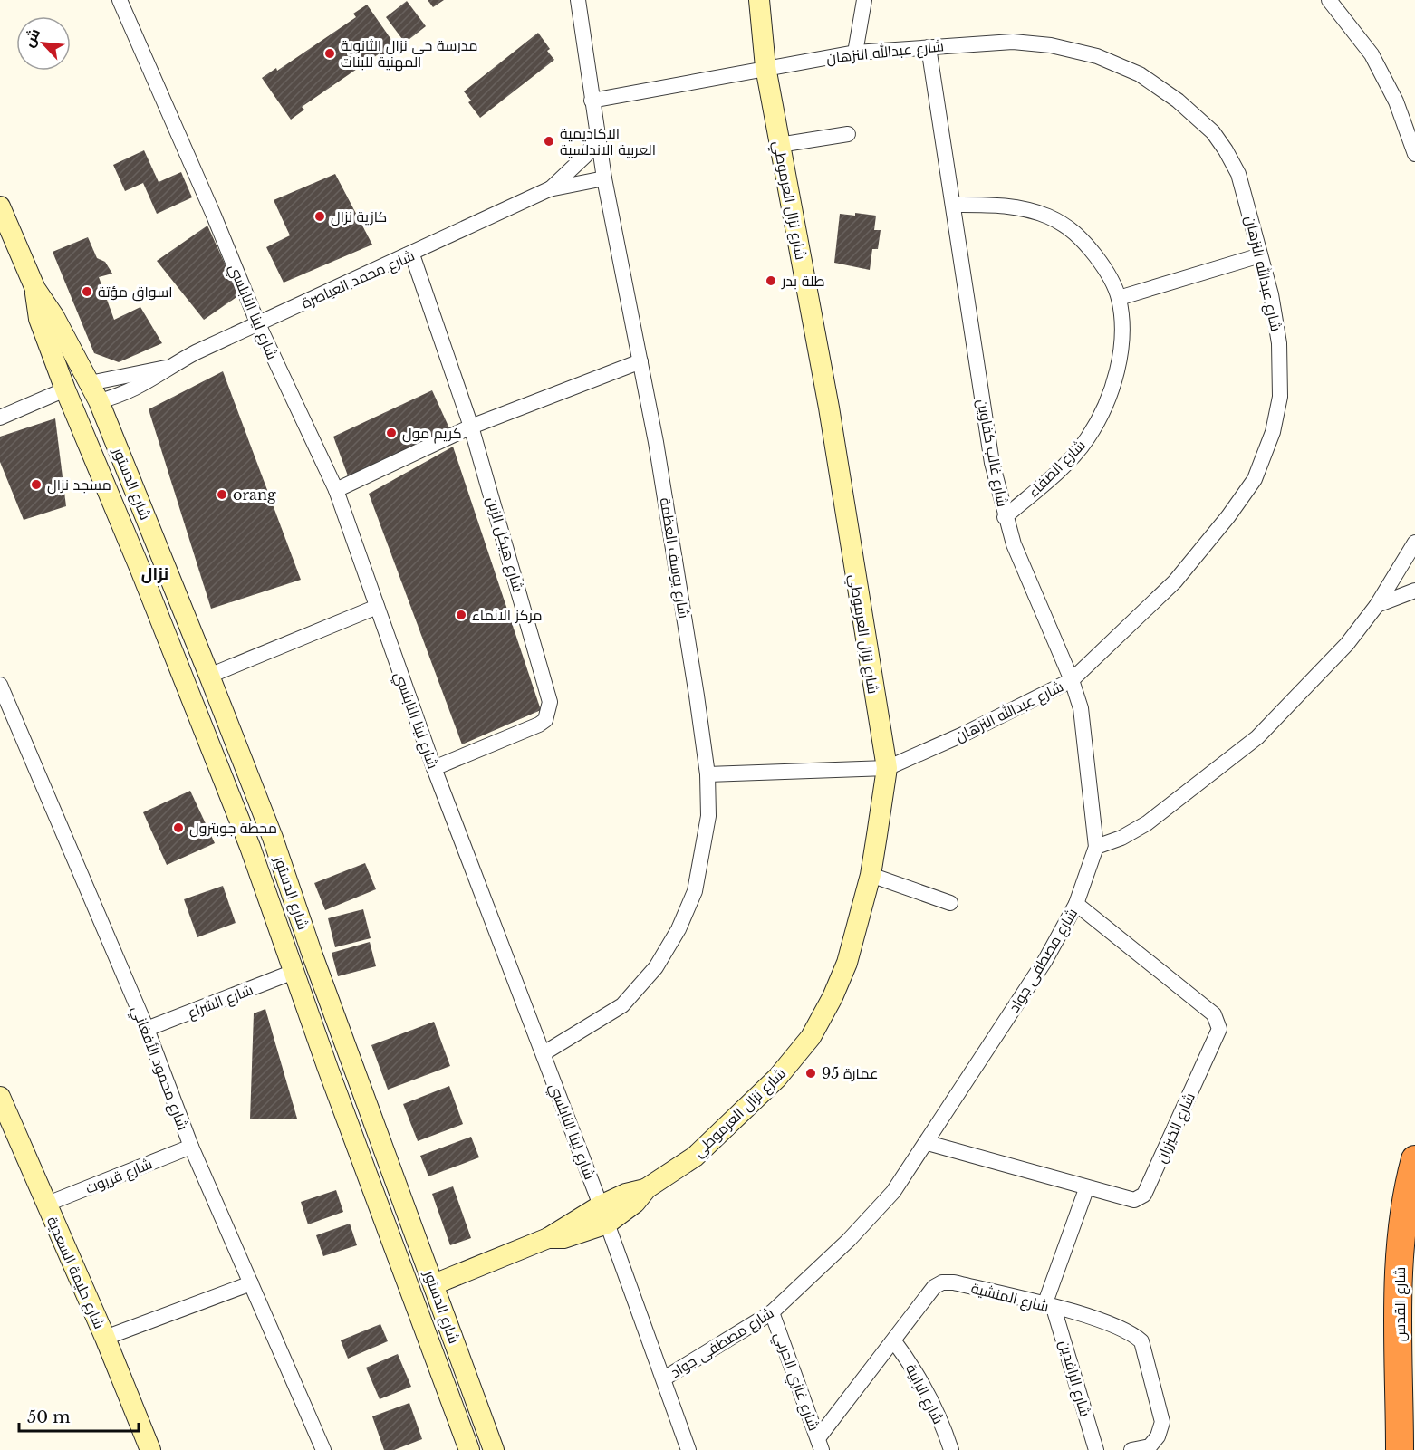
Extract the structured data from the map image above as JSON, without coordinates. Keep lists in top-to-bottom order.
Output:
{
  "streets": {
    "highway": ["شارع القدس"],
    "main road": [
      "شارع نزال العرموطي",
      "شارع محمد العياصرة",
      "شارع الدستور",
      "شارع حليمة السعدية"
    ],
    "street": [
      "شارع عبدالله النزهان",
      "شارع لينا النابلسي",
      "شارع غالب كفاوين",
      "شارع الصفاء",
      "شارع هيكل الزبن",
      "شارع يوسف العظمة",
      "شارع مصطفى جواد",
      "شارع الشراع",
      "شارع محمود الأفغاني",
      "شارع الخيزران",
      "شارع قريوت",
      "شارع المنشية",
      "شارع الرافدين",
      "شارع غازي الحربي",
      "شارع الرابية"
    ]
  },
  "crossings": [
    ["شارع عبدالله النزهان", "شارع نزال العرموطي"],
    ["شارع عبدالله النزهان", "شارع غالب كفاوين"],
    ["شارع عبدالله النزهان", "شارع يوسف العظمة"],
    ["شارع نزال العرموطي", "شارع لينا النابلسي"],
    ["شارع نزال العرموطي", "شارع الدستور"],
    ["شارع محمد العياصرة", "شارع لينا النابلسي"],
    ["شارع محمد العياصرة", "شارع الدستور"],
    ["شارع محمد العياصرة", "شارع هيكل الزبن"],
    ["شارع محمد العياصرة", "شارع يوسف العظمة"],
    ["شارع لينا النابلسي", "شارع هيكل الزبن"],
    ["شارع لينا النابلسي", "شارع يوسف العظمة"],
    ["شارع لينا النابلسي", "شارع مصطفى جواد"],
    ["شارع غالب كفاوين", "شارع الصفاء"],
    ["شارع غالب كفاوين", "شارع مصطفى جواد"],
    ["شارع الدستور", "شارع الشراع"],
    ["شارع مصطفى جواد", "شارع الخيزران"],
    ["شارع مصطفى جواد", "شارع غازي الحربي"],
    ["شارع الشراع", "شارع محمود الأفغاني"],
    ["شارع محمود الأفغاني", "شارع قريوت"],
    ["شارع قريوت", "شارع حليمة السعدية"],
    ["شارع المنشية", "شارع الرافدين"],
    ["شارع المنشية", "شارع غازي الحربي"],
    ["شارع المنشية", "شارع الرابية"]
  ],
  "districts": ["نزال"],
  "places": [
    "مدرسة حي نزال الثانوية المهنية للبنات",
    "الاكاديمية العربية الاندلسية",
    "كازية نزال",
    "طلة بدر",
    "اسواق مؤتة",
    "كريم مول",
    "مسجد نزال",
    "orang",
    "مركز الانماء",
    "محطة جوبترول",
    "عمارة 95"
  ],
  "scale_bar": "50 m",
  "north": "top left"
}
